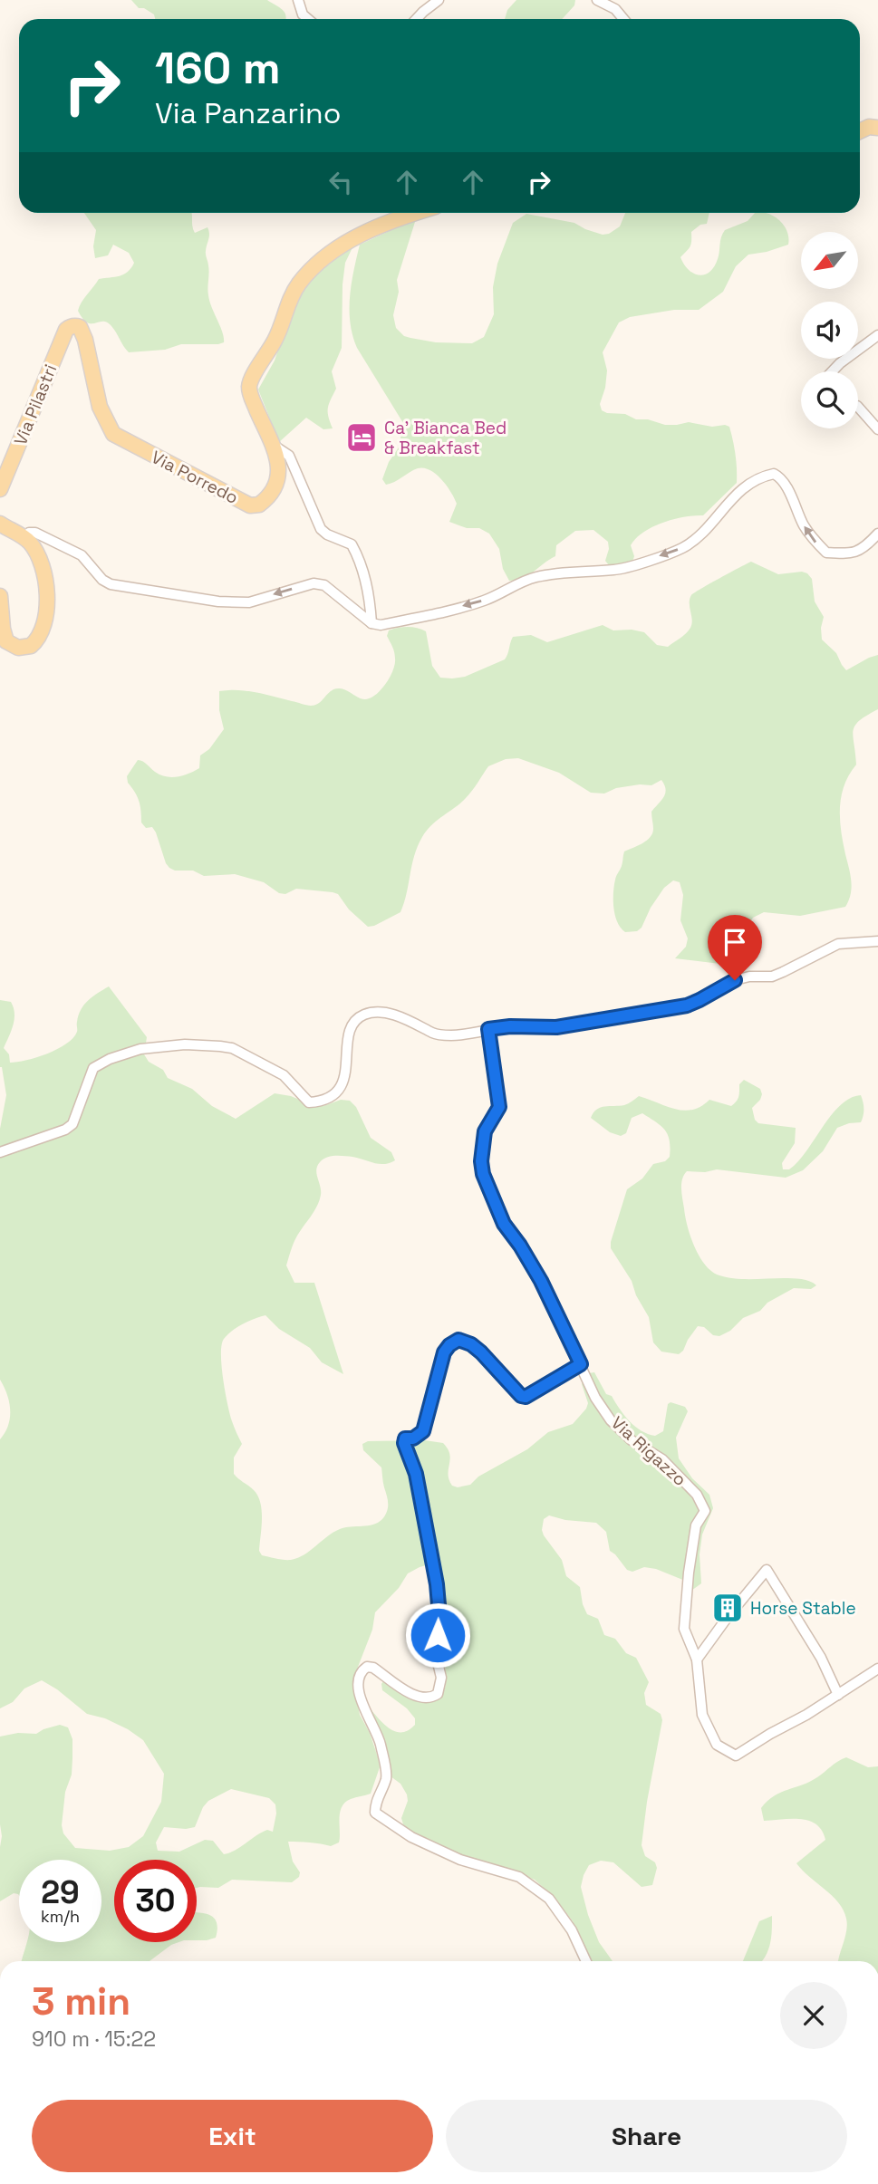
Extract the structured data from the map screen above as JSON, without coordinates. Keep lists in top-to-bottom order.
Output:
{
  "streets": {
    "main road": ["Via Pilastri", "Via Porredo"],
    "street": ["Via Rigazzo"]
  },
  "crossings": [
    ["Via Pilastri", "Via Porredo"]
  ],
  "places": {
    "hotel": ["Ca' Bianca Bed & Breakfast"],
    "building": ["Horse Stable"]
  },
  "north": "bottom left",
  "page": {
    "turn": ["160 m", "Via Panzarino"],
    "speed": "29 km/h",
    "limit": "30",
    "heading": ["3 min", "910 m · 15:22"],
    "buttons": ["Exit", "Share"]
  }
}
